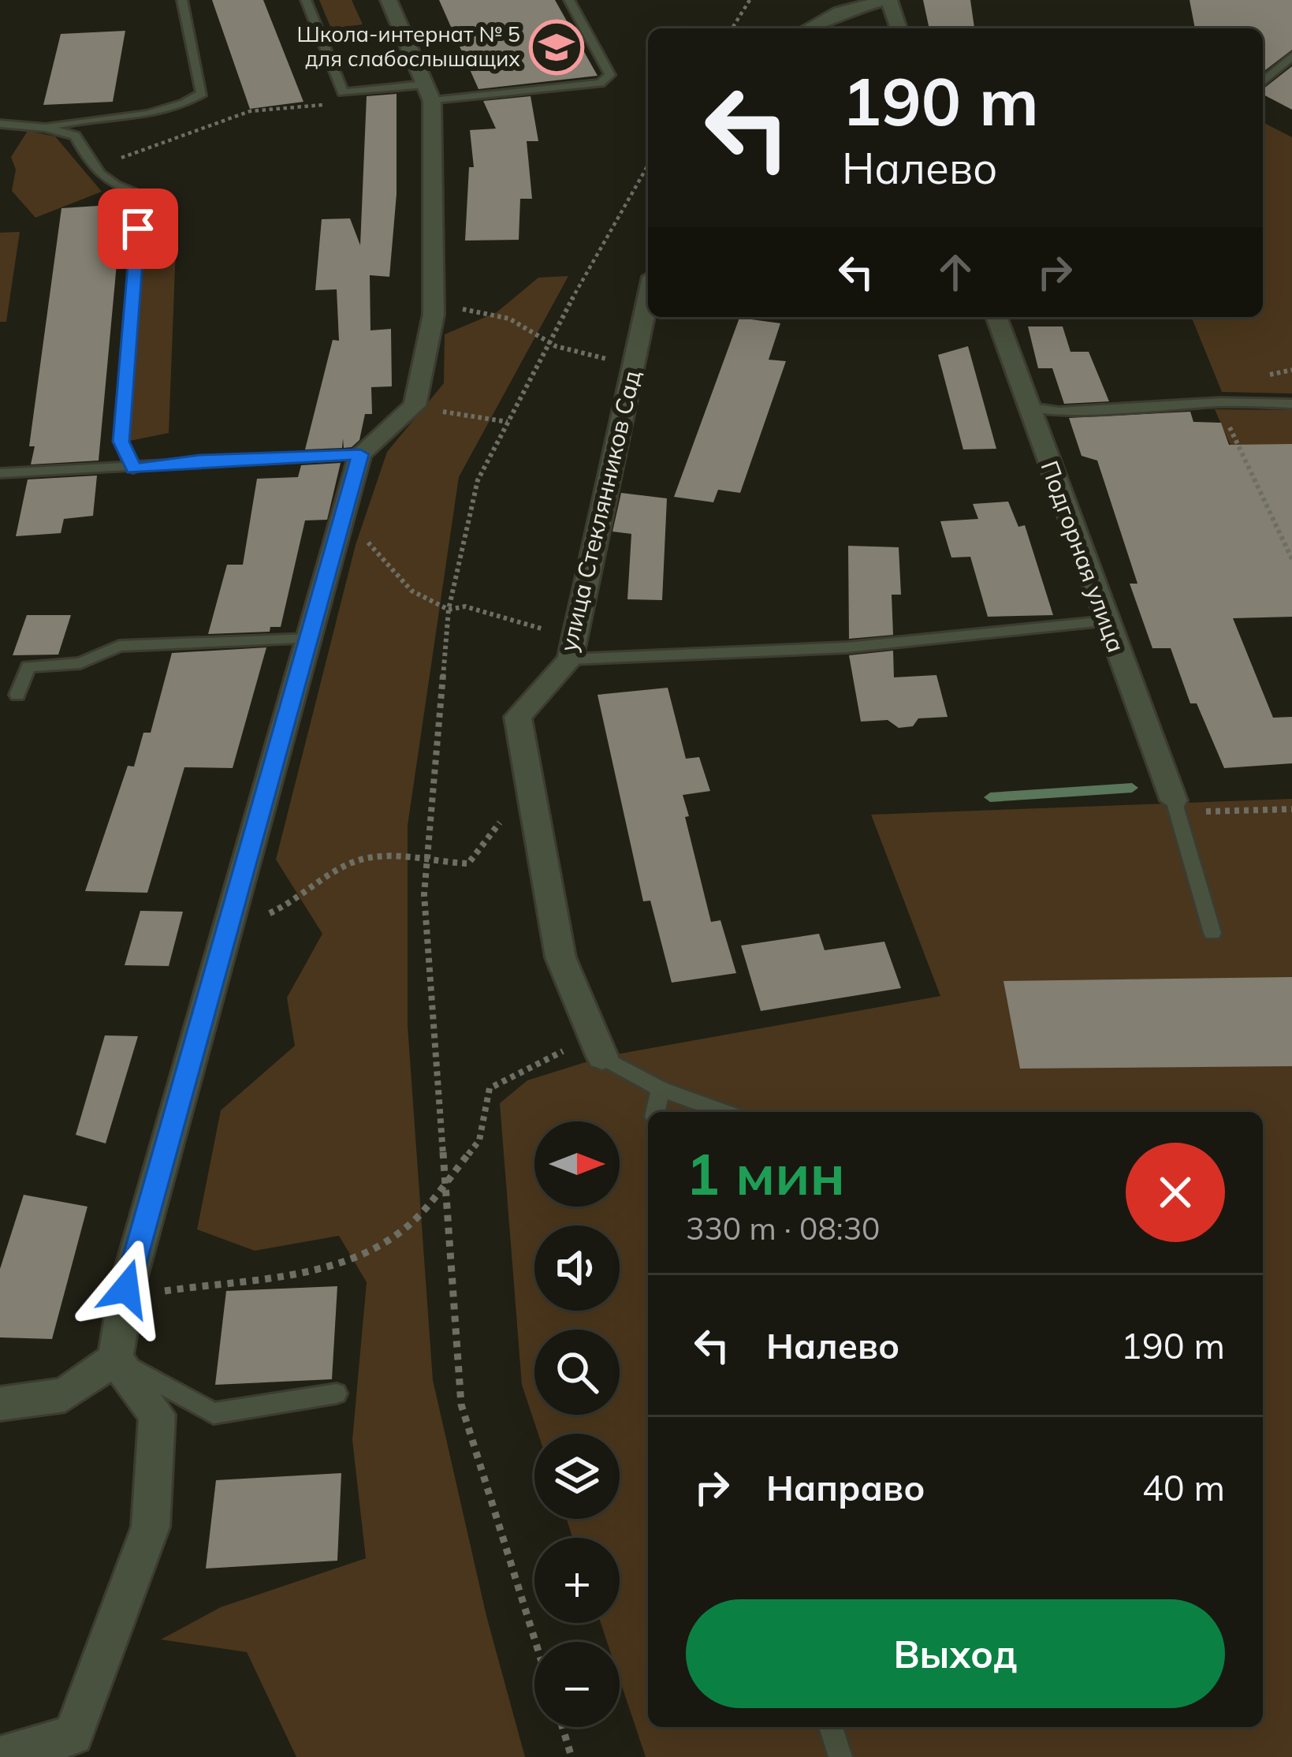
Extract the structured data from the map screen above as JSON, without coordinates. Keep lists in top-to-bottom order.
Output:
{
  "streets": {
    "street": ["улица Стеклянников Сад", "Подгорная улица"]
  },
  "places": {
    "school or university": ["Школа-интернат № 5 для слабослышащих"]
  },
  "north": "right",
  "page": {
    "turn": ["190 m", "Налево"],
    "heading": ["1 мин", "330 m · 08:30"],
    "map_buttons": ["+", "−"],
    "list": [
      {
        "name": "Налево",
        "value": "190 m"
      },
      {
        "name": "Направо",
        "value": "40 m"
      }
    ],
    "buttons": "Выход"
  }
}
